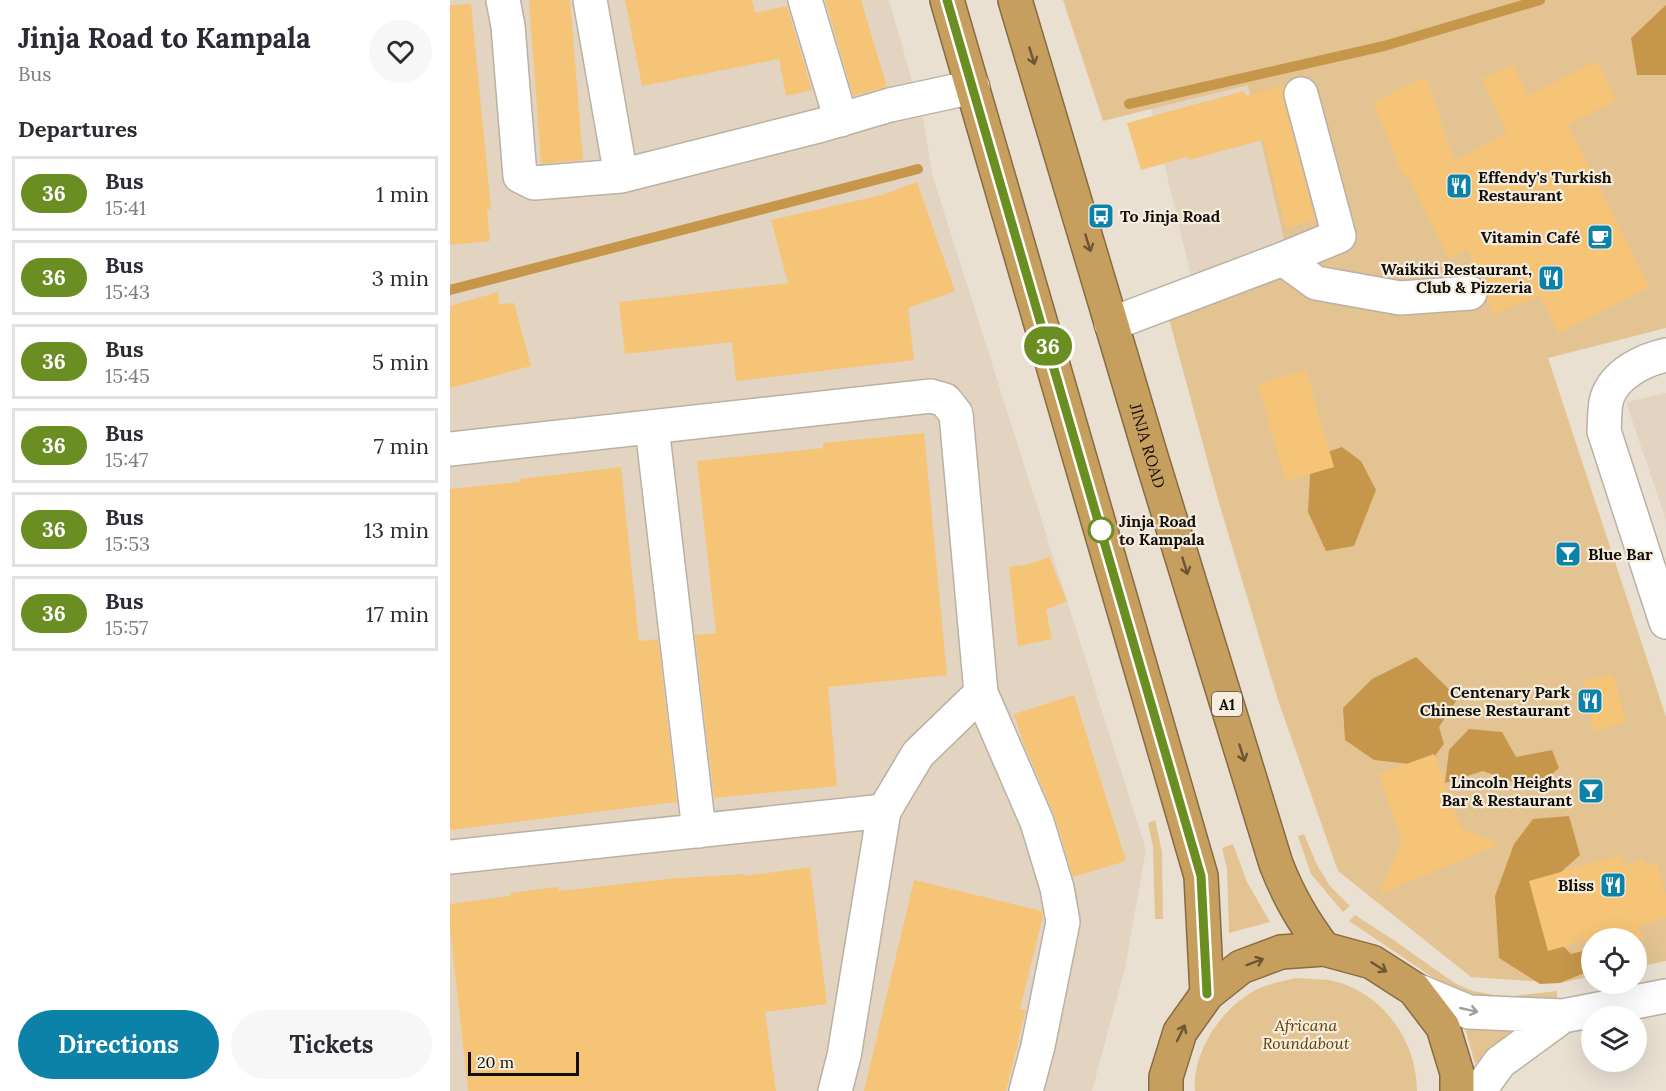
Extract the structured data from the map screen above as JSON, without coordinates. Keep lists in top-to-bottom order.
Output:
{
  "streets": {
    "highway": ["JINJA ROAD", "A1"]
  },
  "parks": ["Africana Roundabout"],
  "places": {
    "restaurant": [
      "Effendy's Turkish Restaurant",
      "Waikiki Restaurant, Club & Pizzeria",
      "Centenary Park Chinese Restaurant",
      "Bliss"
    ],
    "bus stop": ["To Jinja Road"],
    "cafe": ["Vitamin Café"],
    "other": ["Jinja Road to Kampala"],
    "bar": ["Blue Bar", "Lincoln Heights Bar & Restaurant"]
  },
  "lines": ["bus line 36"],
  "scale_bar": "20 m",
  "page": {
    "heading": [
      ["Jinja Road to Kampala", "Bus"],
      "Departures"
    ],
    "on_map": "36",
    "list": [
      {
        "mark": "36",
        "name": "Bus",
        "note": "15:41",
        "value": "1 min"
      },
      {
        "mark": "36",
        "name": "Bus",
        "note": "15:43",
        "value": "3 min"
      },
      {
        "mark": "36",
        "name": "Bus",
        "note": "15:45",
        "value": "5 min"
      },
      {
        "mark": "36",
        "name": "Bus",
        "note": "15:47",
        "value": "7 min"
      },
      {
        "mark": "36",
        "name": "Bus",
        "note": "15:53",
        "value": "13 min"
      },
      {
        "mark": "36",
        "name": "Bus",
        "note": "15:57",
        "value": "17 min"
      }
    ],
    "buttons": ["Directions", "Tickets"],
    "scale": "20 m"
  }
}
